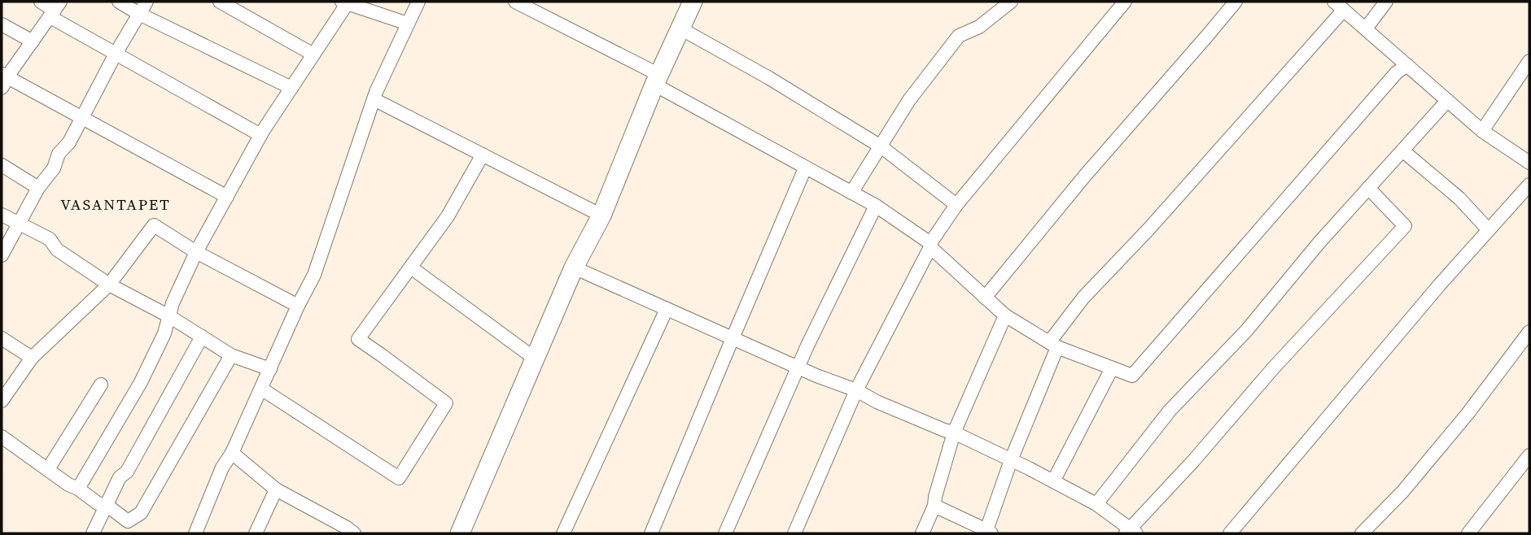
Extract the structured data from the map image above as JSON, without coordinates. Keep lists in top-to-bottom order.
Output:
{
  "districts": ["VASANTAPET"]
}
